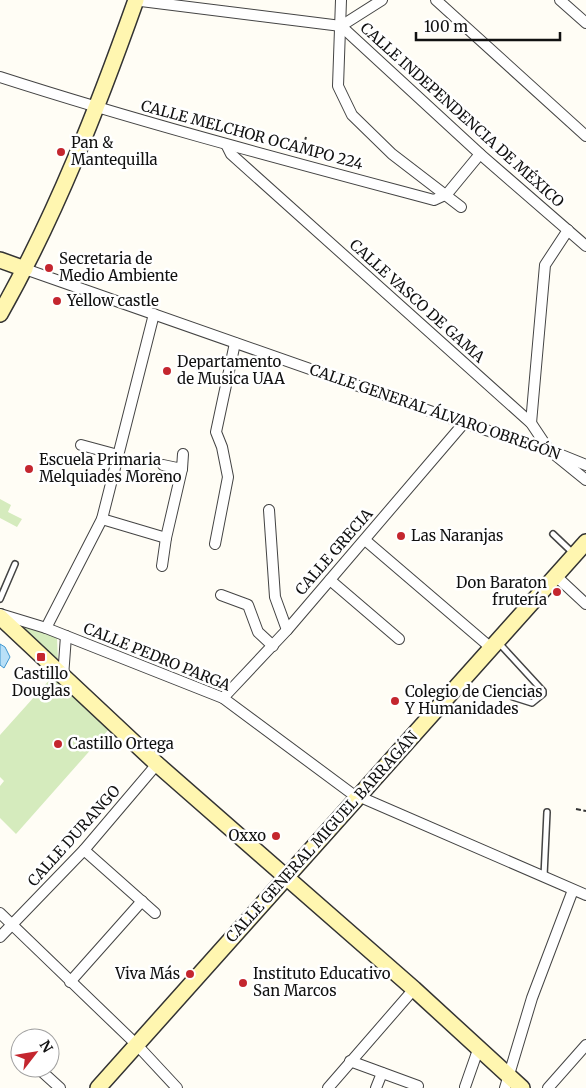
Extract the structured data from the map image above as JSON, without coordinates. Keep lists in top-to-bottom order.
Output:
{
  "streets": {
    "street": [
      "CALLE INDEPENDENCIA DE MÉXICO",
      "CALLE MELCHOR OCAMPO 224",
      "CALLE VASCO DE GAMA",
      "CALLE GENERAL ÁLVARO OBREGÓN",
      "CALLE GRECIA",
      "CALLE PEDRO PARGA",
      "CALLE DURANGO",
      "CALLE GENERAL MIGUEL BARRAGÁN"
    ]
  },
  "crossings": [
    ["CALLE MELCHOR OCAMPO 224", "CALLE VASCO DE GAMA"],
    ["CALLE VASCO DE GAMA", "CALLE GENERAL ÁLVARO OBREGÓN"],
    ["CALLE GENERAL ÁLVARO OBREGÓN", "CALLE GRECIA"],
    ["CALLE GRECIA", "CALLE PEDRO PARGA"],
    ["CALLE PEDRO PARGA", "CALLE GENERAL MIGUEL BARRAGÁN"]
  ],
  "places": {
    "other": [
      "Pan & Mantequilla",
      "Secretaria de Medio Ambiente",
      "Yellow castle",
      "Departamento de Musica UAA",
      "Escuela Primaria Melquiades Moreno",
      "Las Naranjas",
      "Don Baraton frutería",
      "Colegio de Ciencias Y Humanidades",
      "Castillo Ortega",
      "Oxxo",
      "Viva Más",
      "Instituto Educativo San Marcos"
    ],
    "transit": ["Castillo Douglas"]
  },
  "scale_bar": "100 m",
  "north": "top right"
}
